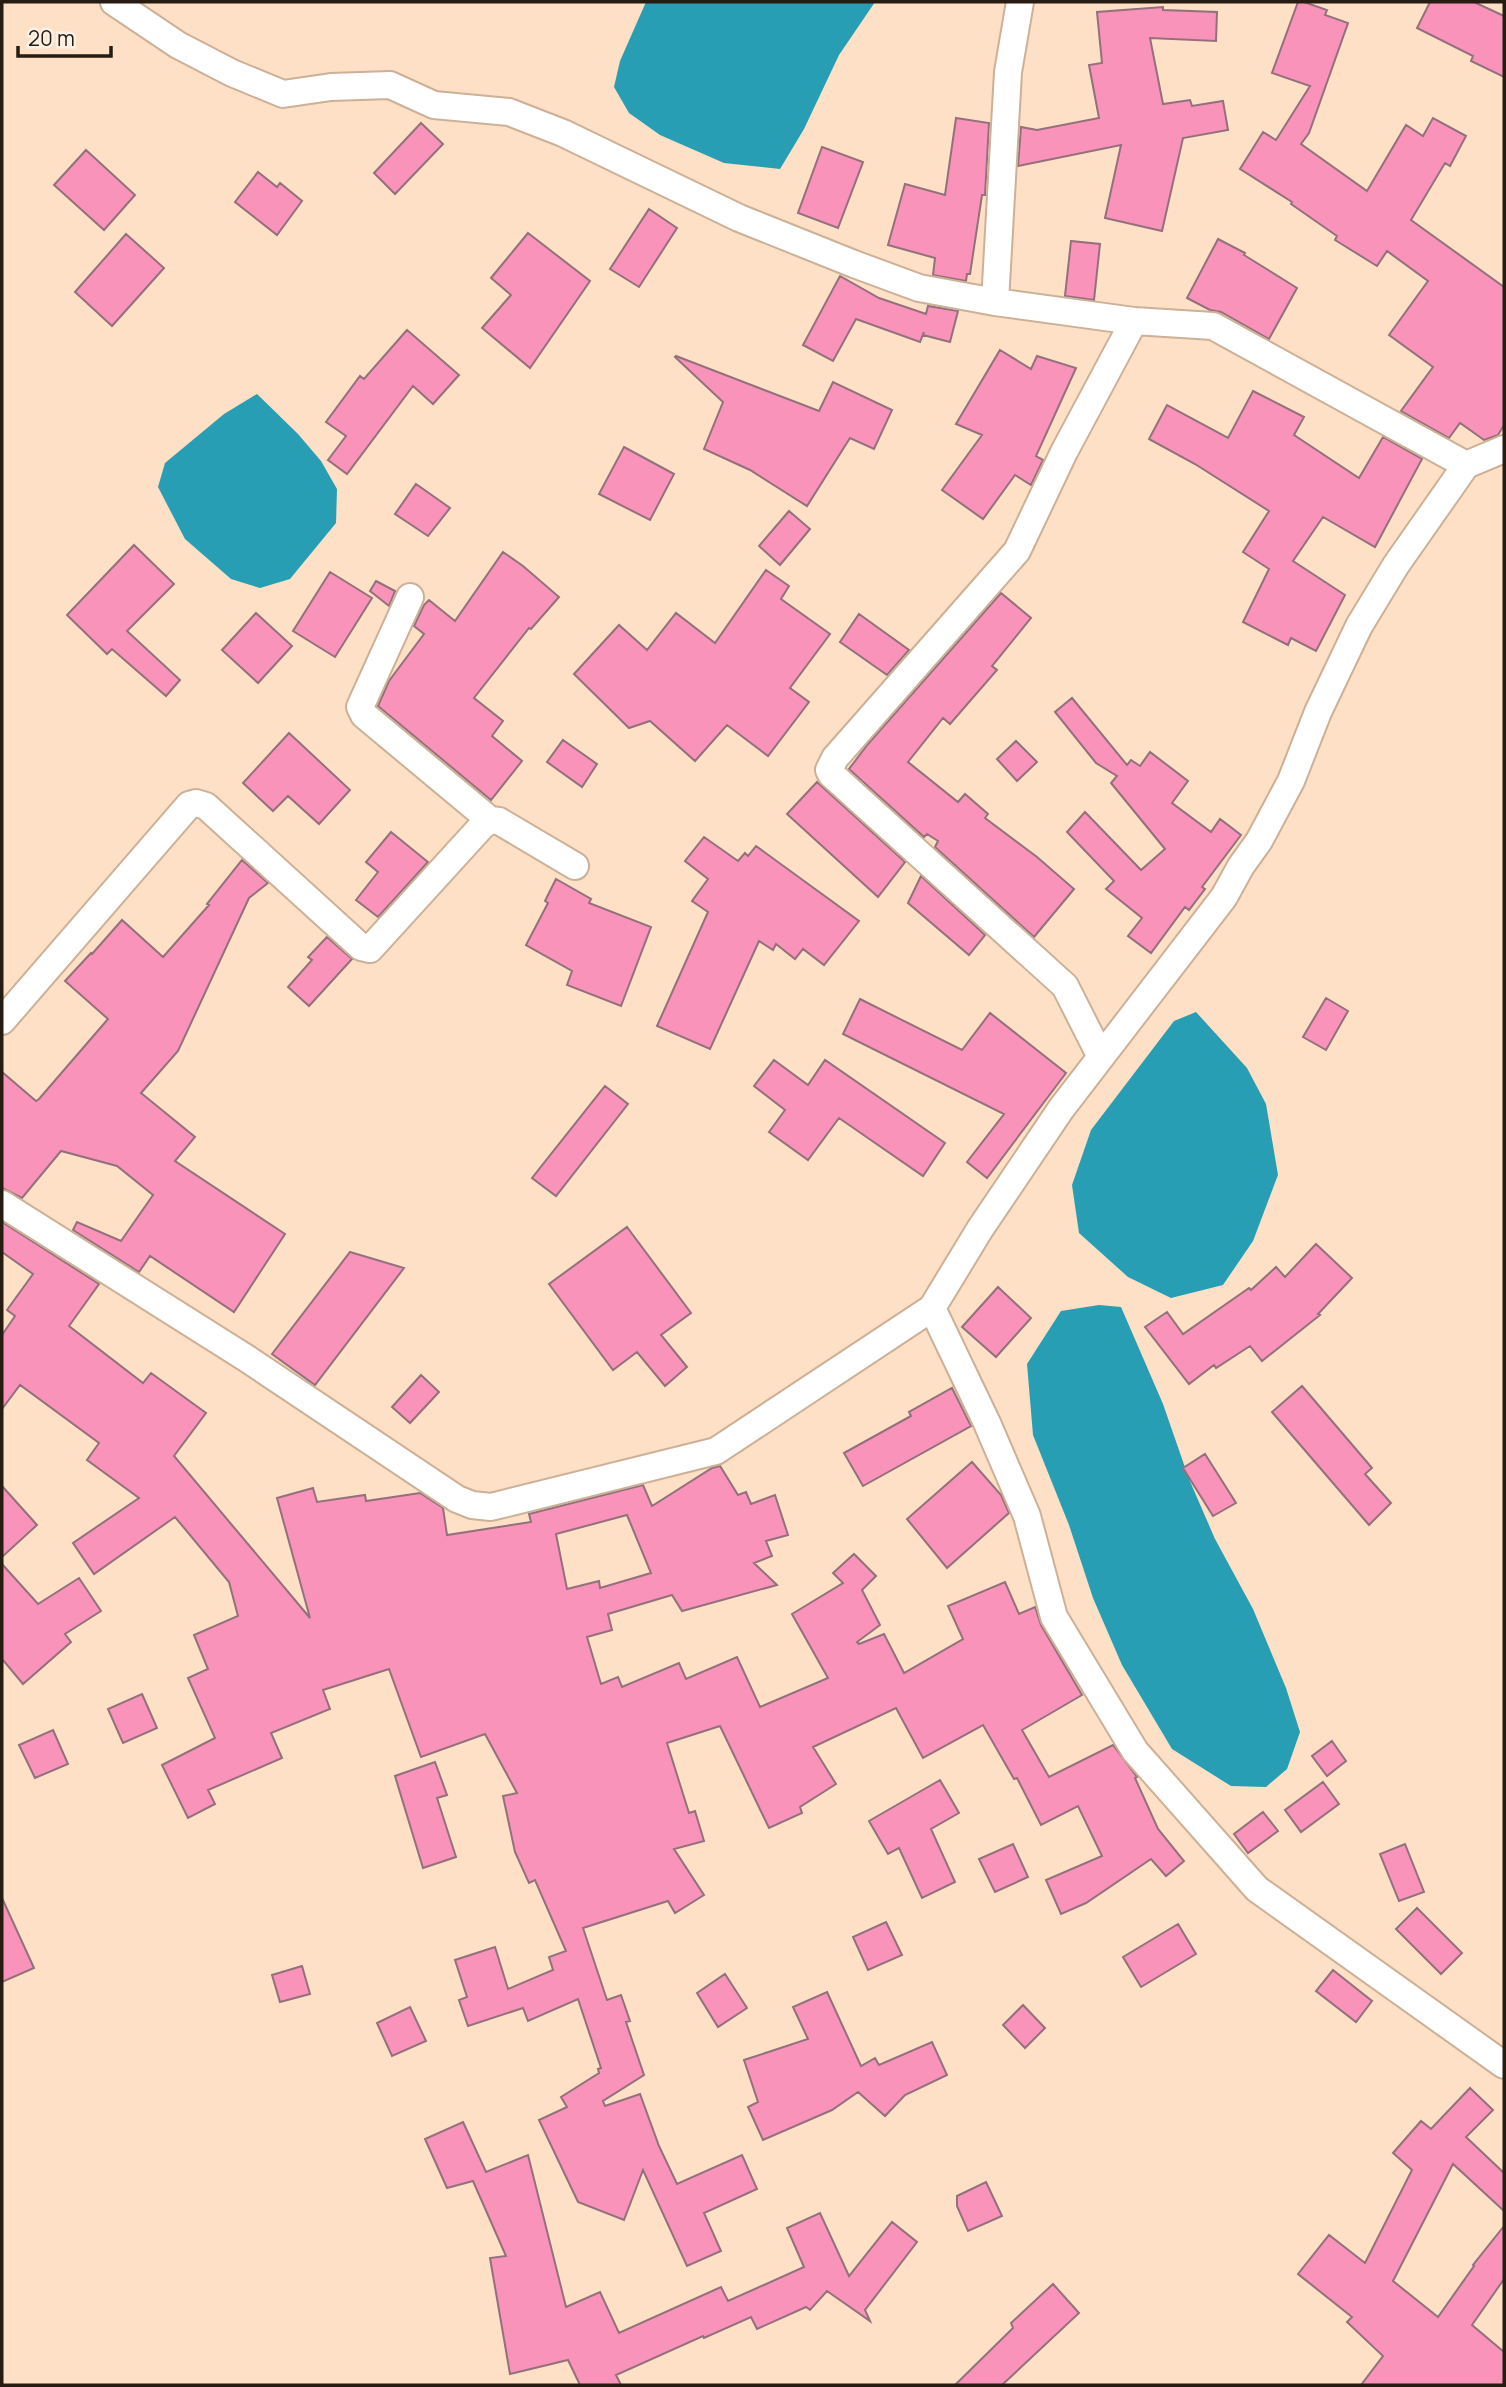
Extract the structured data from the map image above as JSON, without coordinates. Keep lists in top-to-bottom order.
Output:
{
  "scale_bar": "20 m"
}
